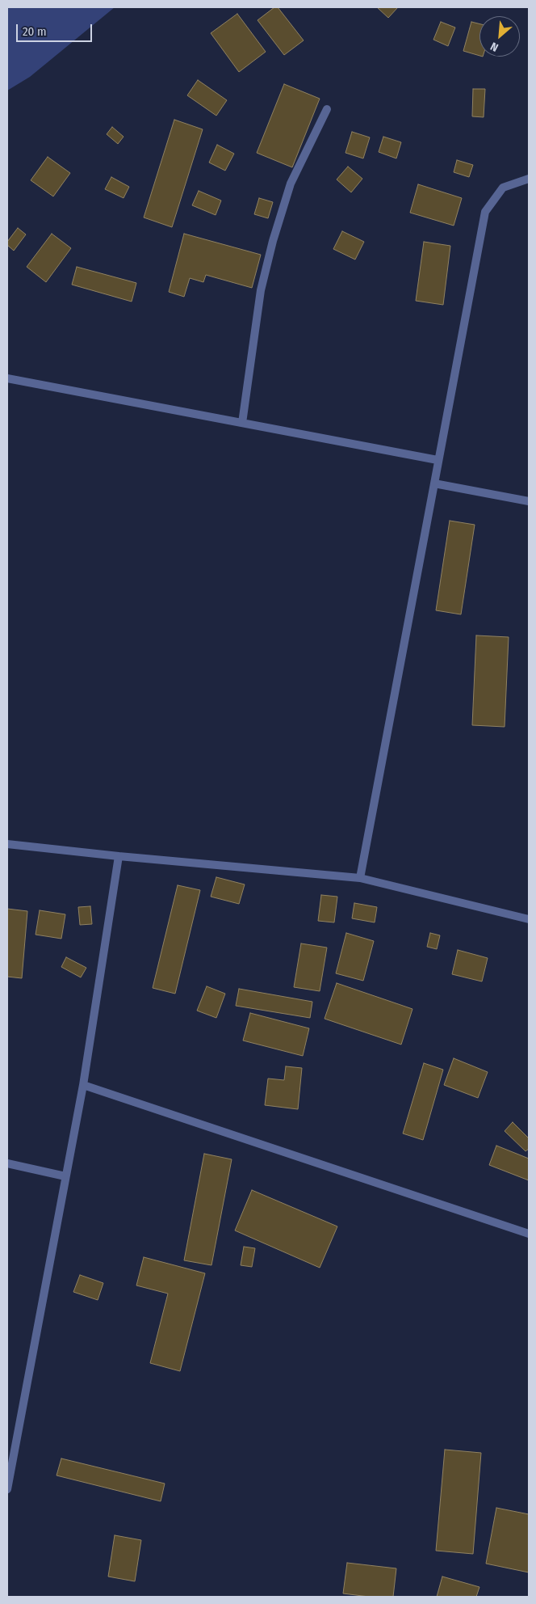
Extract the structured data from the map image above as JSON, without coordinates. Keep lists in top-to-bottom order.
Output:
{
  "scale_bar": "20 m",
  "north": "bottom left"
}
